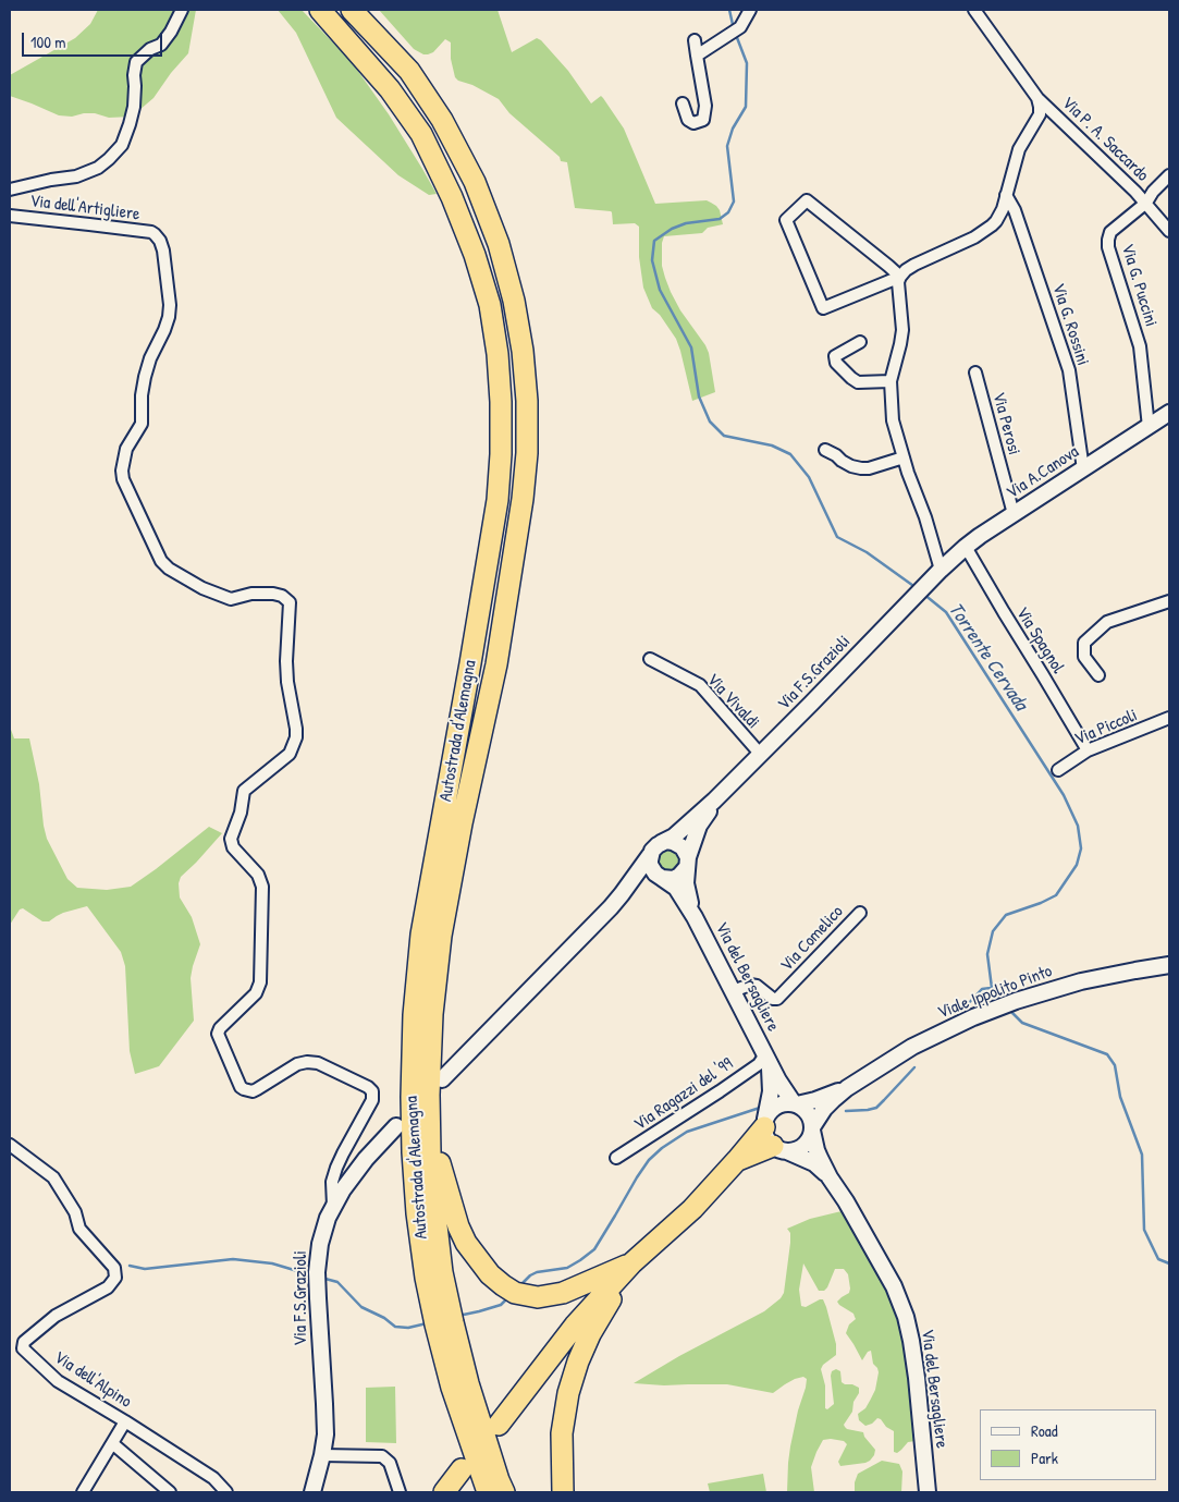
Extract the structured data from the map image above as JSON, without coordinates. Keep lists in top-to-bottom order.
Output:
{
  "streets": {
    "highway": ["Autostrada d'Alemagna"],
    "main road": [
      "Via A.Canova",
      "Via F.S.Grazioli",
      "Via del Bersagliere",
      "Viale Ippolito Pinto"
    ],
    "street": [
      "Via P. A. Saccardo",
      "Via dell'Artigliere",
      "Via G. Puccini",
      "Via G. Rossini",
      "Via Perosi",
      "Via Spagnol",
      "Via Vivaldi",
      "Via Piccoli",
      "Via Comelico",
      "Via Ragazzi del '99",
      "Via dell'Alpino"
    ]
  },
  "crossings": [
    ["Via P. A. Saccardo", "Via G. Puccini"],
    ["Via dell'Artigliere", "Via F.S.Grazioli"],
    ["Via G. Puccini", "Via A.Canova"],
    ["Via G. Rossini", "Via A.Canova"],
    ["Via Perosi", "Via A.Canova"],
    ["Via A.Canova", "Via Spagnol"],
    ["Via A.Canova", "Via F.S.Grazioli"],
    ["Via Spagnol", "Via Piccoli"],
    ["Via F.S.Grazioli", "Via Vivaldi"],
    ["Via F.S.Grazioli", "Via del Bersagliere"],
    ["Via Comelico", "Via del Bersagliere"],
    ["Via del Bersagliere", "Viale Ippolito Pinto"],
    ["Via del Bersagliere", "Via Ragazzi del '99"]
  ],
  "water": ["Torrente Cervada"],
  "legend": ["Road", "Park"],
  "scale_bar": "100 m"
}
